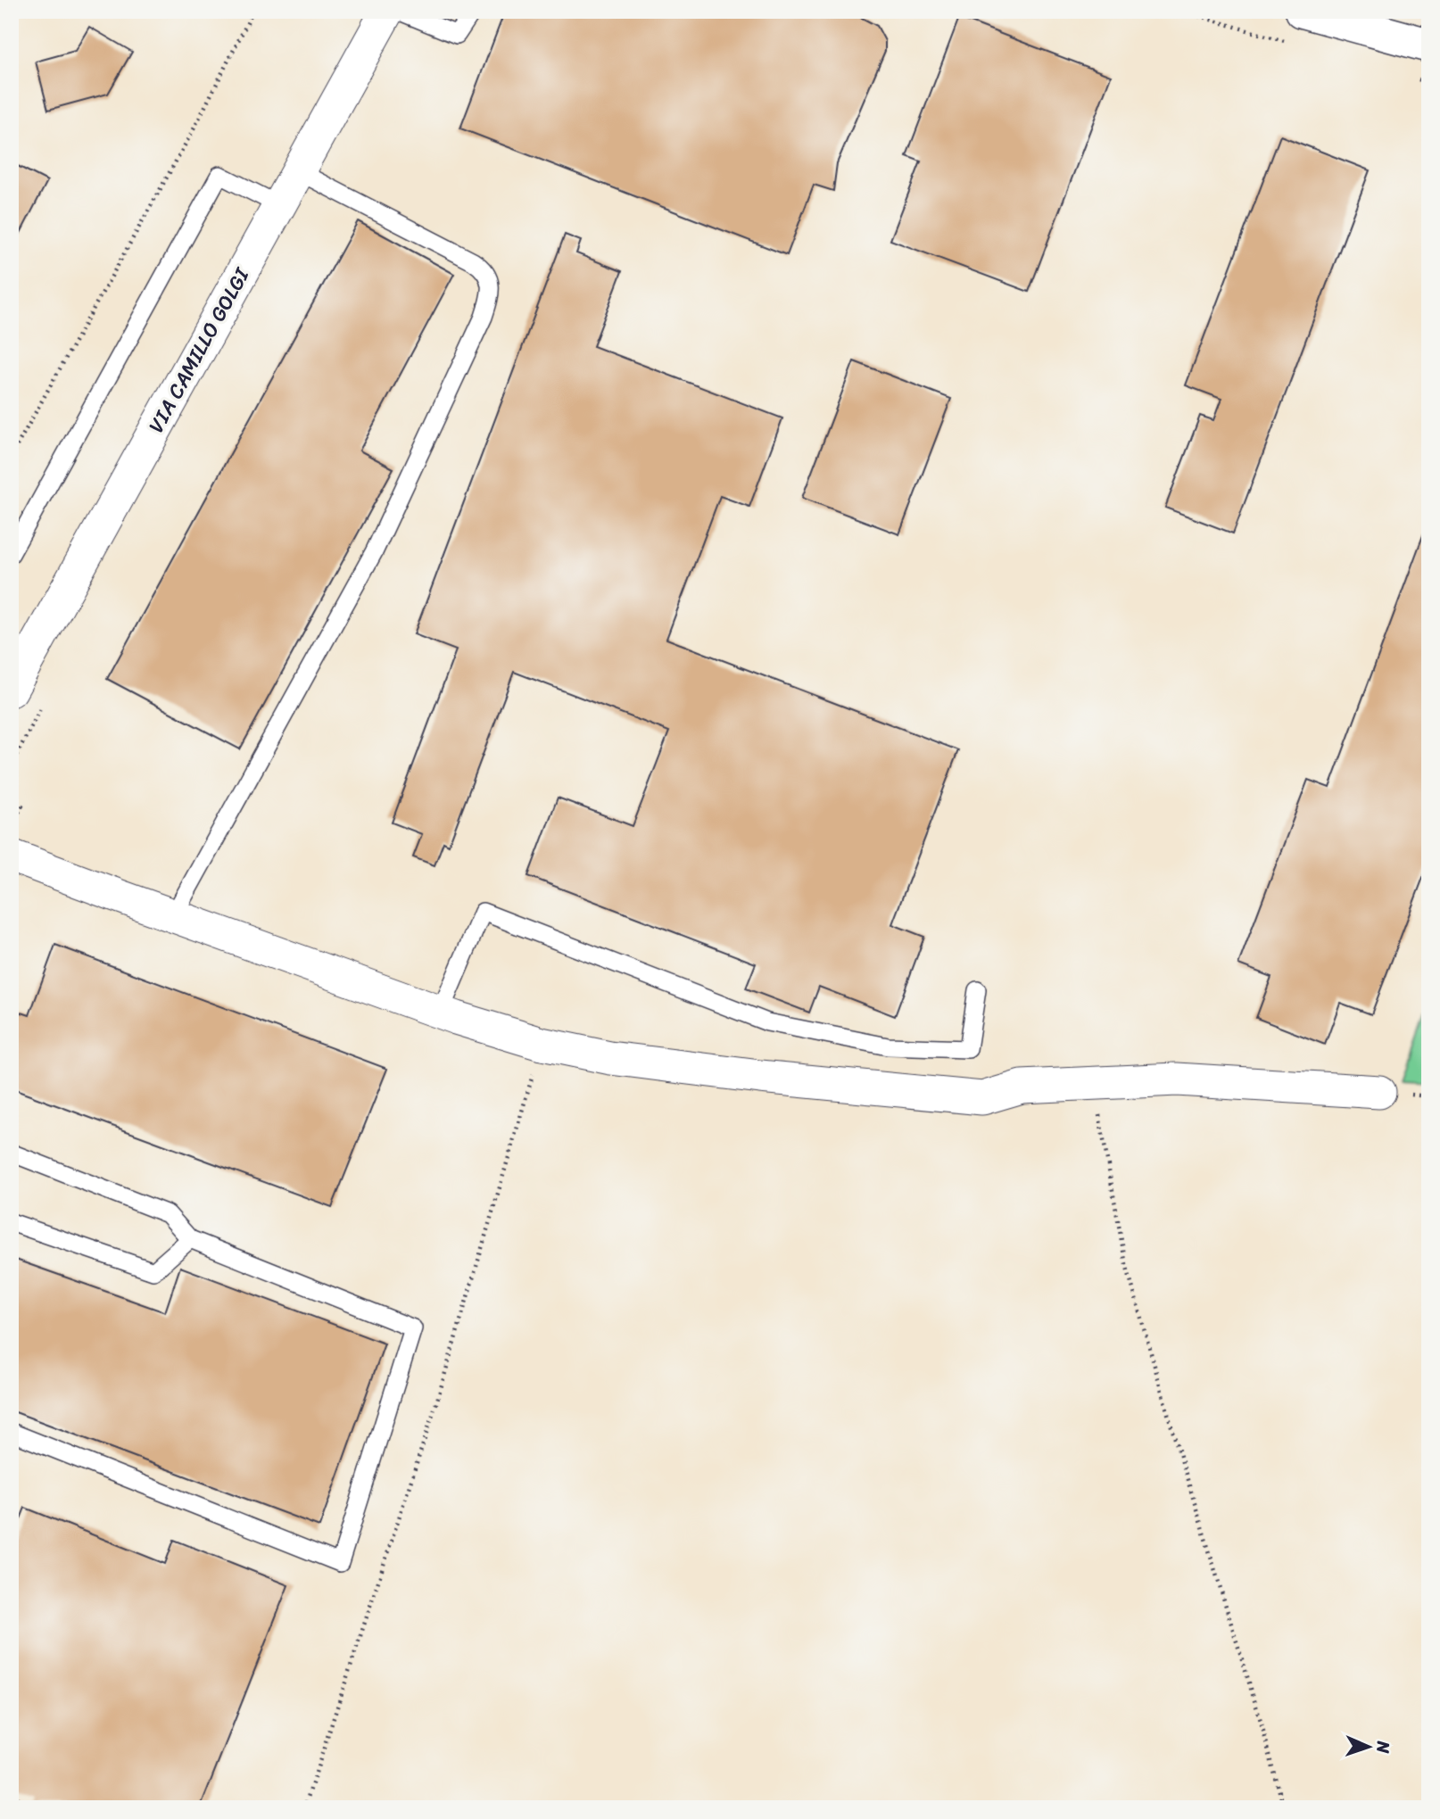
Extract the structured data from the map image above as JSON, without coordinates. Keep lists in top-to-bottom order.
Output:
{
  "streets": {
    "street": ["VIA CAMILLO GOLGI"]
  },
  "north": "right"
}
